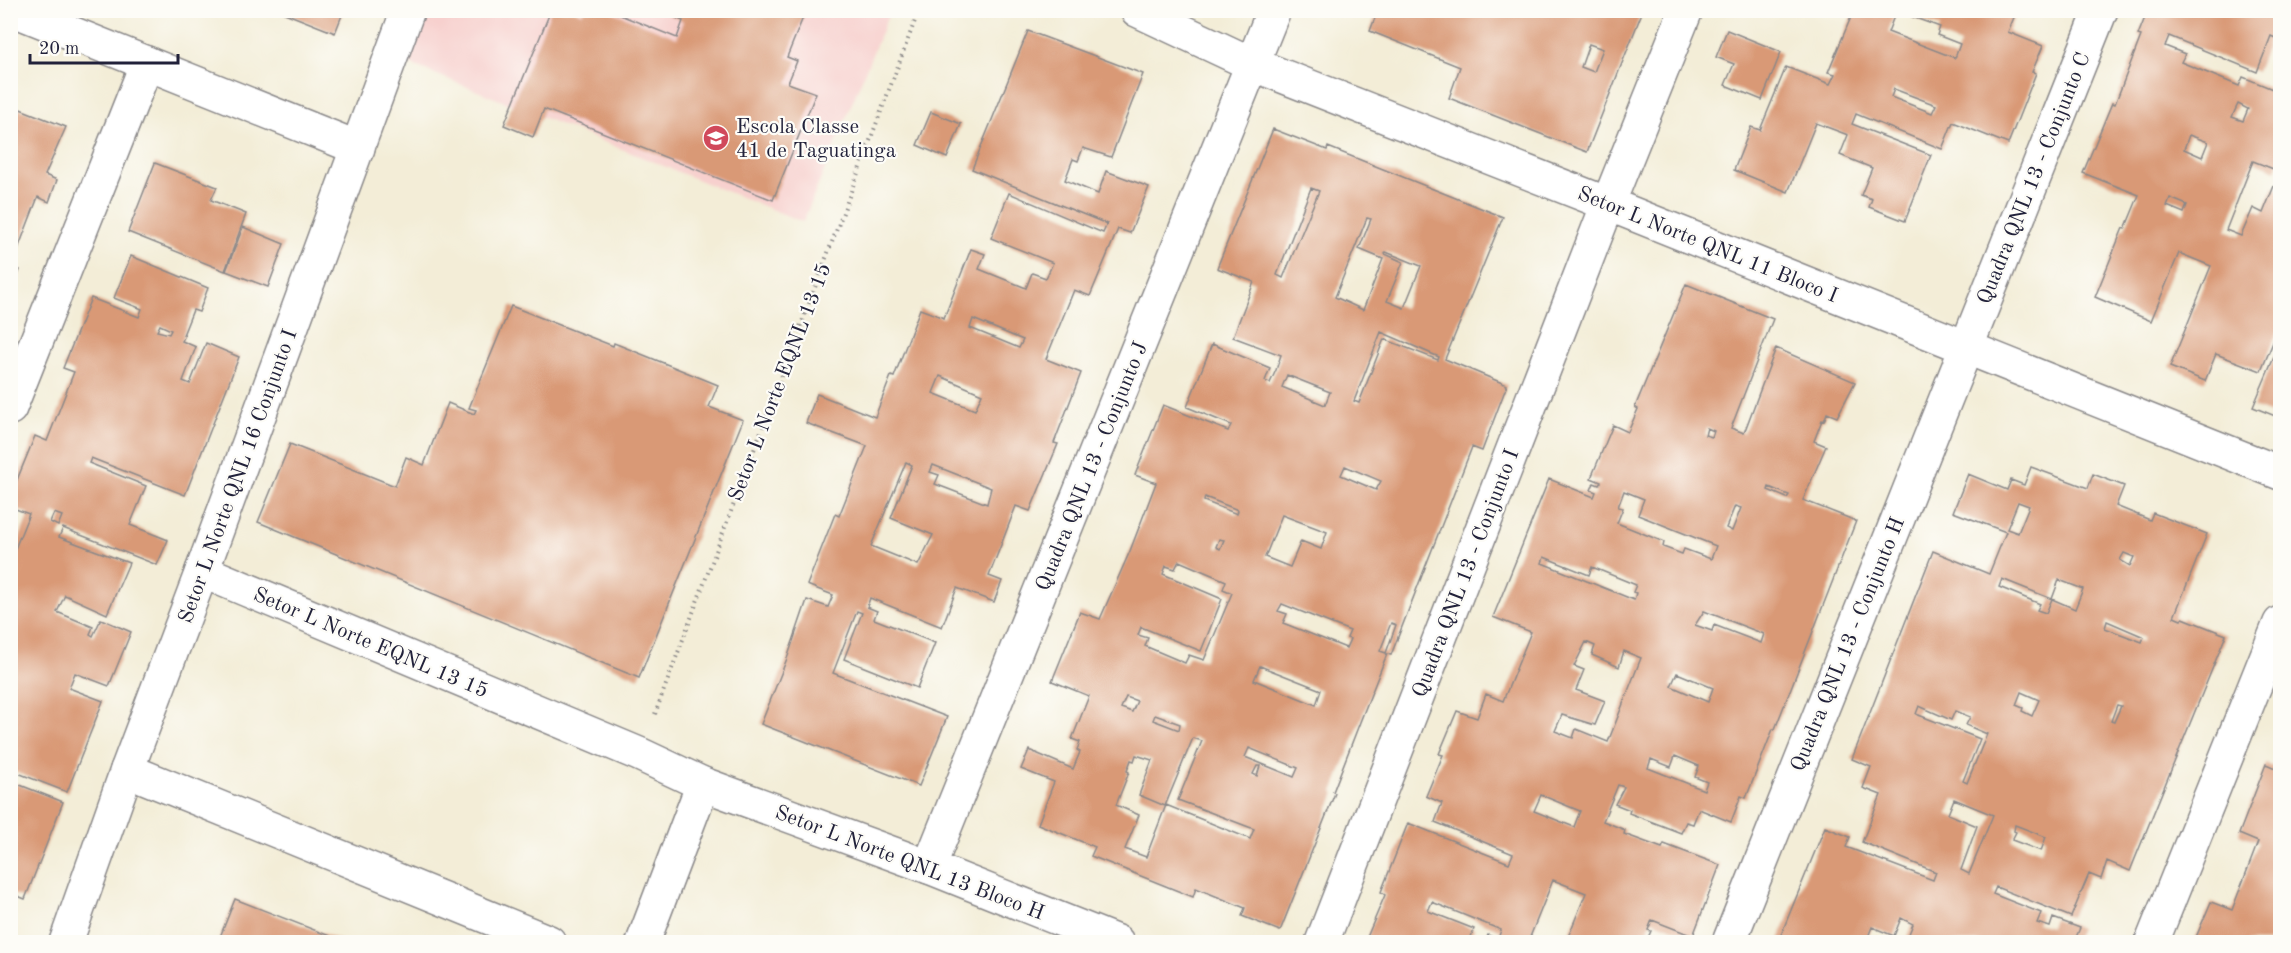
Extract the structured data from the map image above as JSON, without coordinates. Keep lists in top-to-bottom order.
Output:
{
  "streets": {
    "street": [
      "Quadra QNL 13 - Conjunto C",
      "Setor L Norte QNL 11 Bloco I",
      "Setor L Norte EQNL 13 15",
      "Quadra QNL 13 - Conjunto J",
      "Setor L Norte QNL 16 Conjunto I",
      "Quadra QNL 13 - Conjunto I",
      "Quadra QNL 13 - Conjunto H",
      "Setor L Norte QNL 13 Bloco H"
    ]
  },
  "crossings": [
    ["Quadra QNL 13 - Conjunto C", "Setor L Norte QNL 11 Bloco I"],
    ["Quadra QNL 13 - Conjunto C", "Quadra QNL 13 - Conjunto H"],
    ["Setor L Norte QNL 11 Bloco I", "Quadra QNL 13 - Conjunto J"],
    ["Setor L Norte QNL 11 Bloco I", "Quadra QNL 13 - Conjunto I"],
    ["Setor L Norte QNL 11 Bloco I", "Quadra QNL 13 - Conjunto H"],
    ["Setor L Norte EQNL 13 15", "Setor L Norte QNL 16 Conjunto I"],
    ["Setor L Norte EQNL 13 15", "Setor L Norte QNL 13 Bloco H"],
    ["Quadra QNL 13 - Conjunto J", "Setor L Norte QNL 13 Bloco H"]
  ],
  "places": {
    "school or university": ["Escola Classe 41 de Taguatinga"]
  },
  "scale_bar": "20 m"
}
